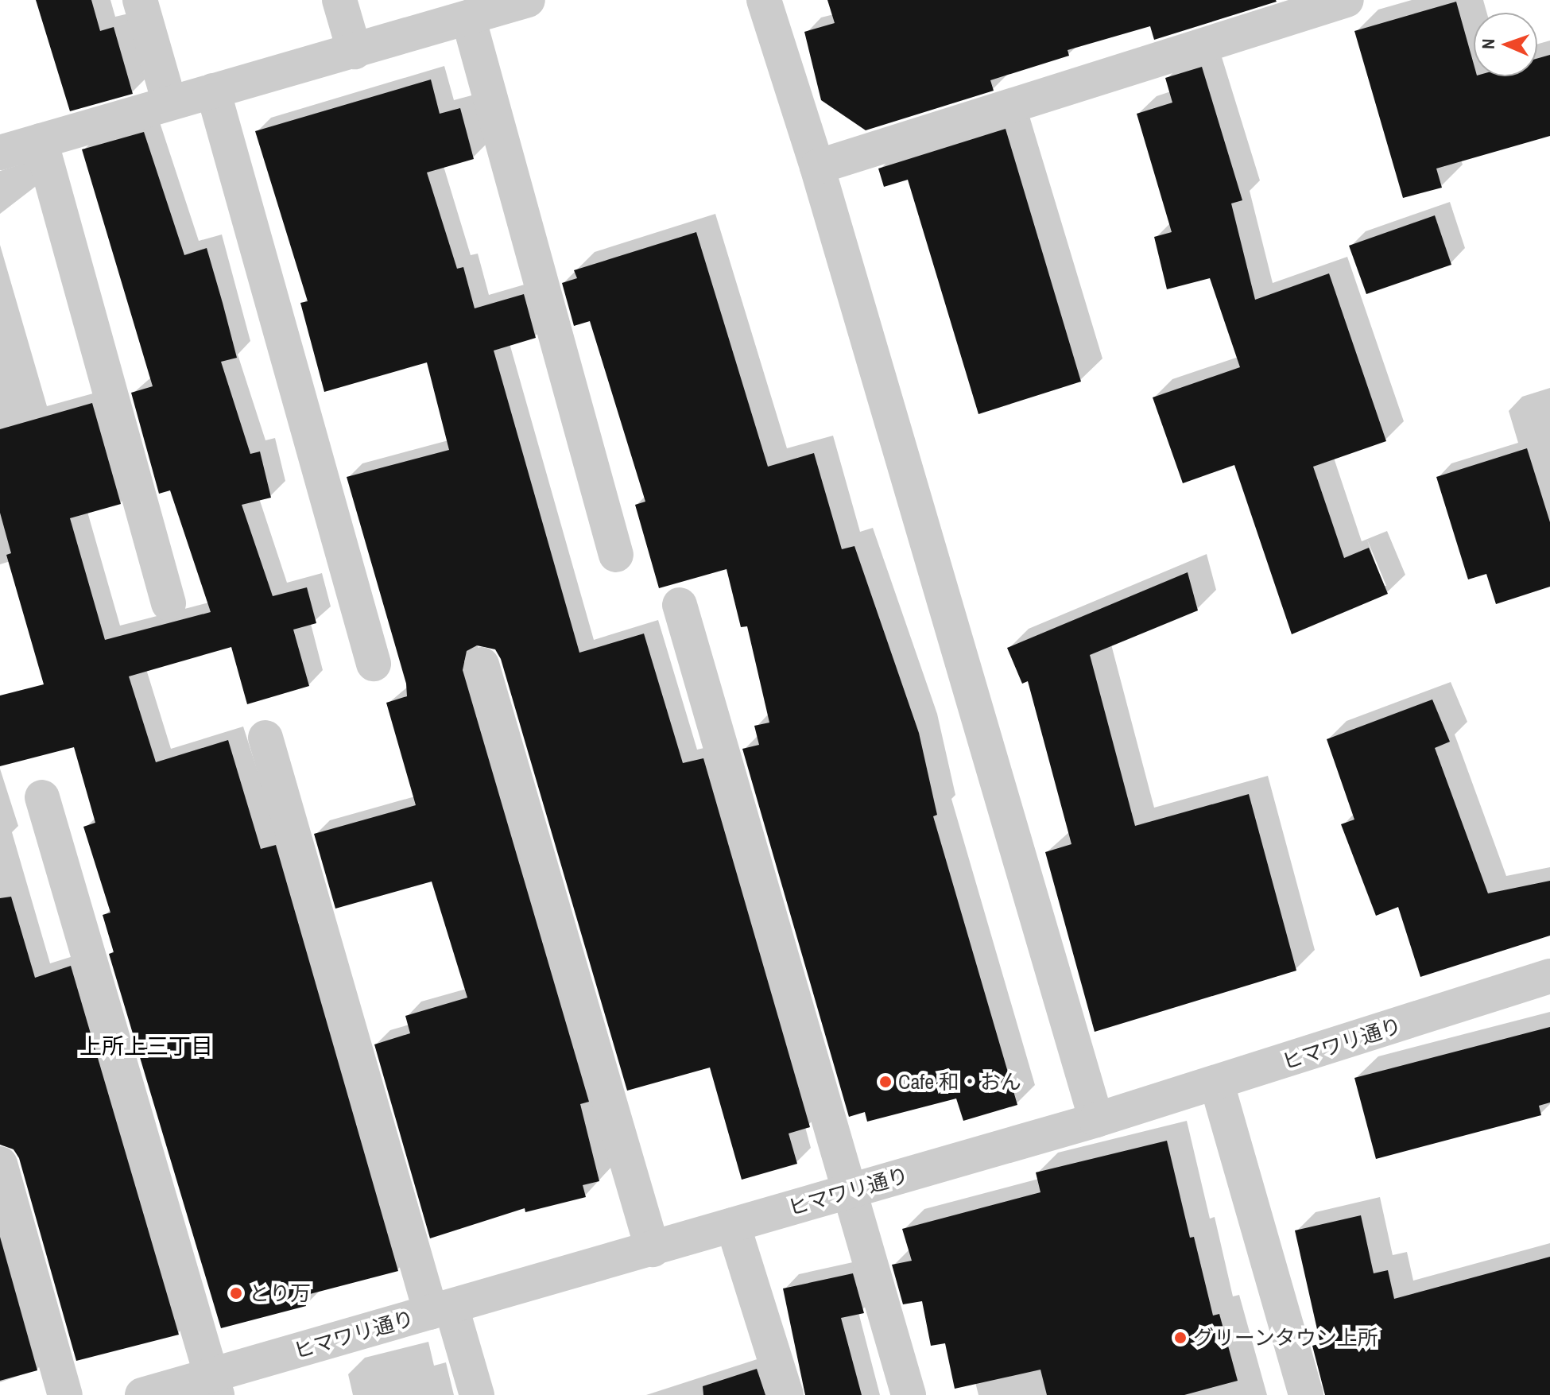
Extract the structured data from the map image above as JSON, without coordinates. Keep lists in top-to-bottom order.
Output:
{
  "streets": {
    "street": ["ヒマワリ通り"]
  },
  "districts": ["上所上三丁目"],
  "places": ["Cafe 和・おん", "とり万", "グリーンタウン上所"],
  "north": "left"
}
